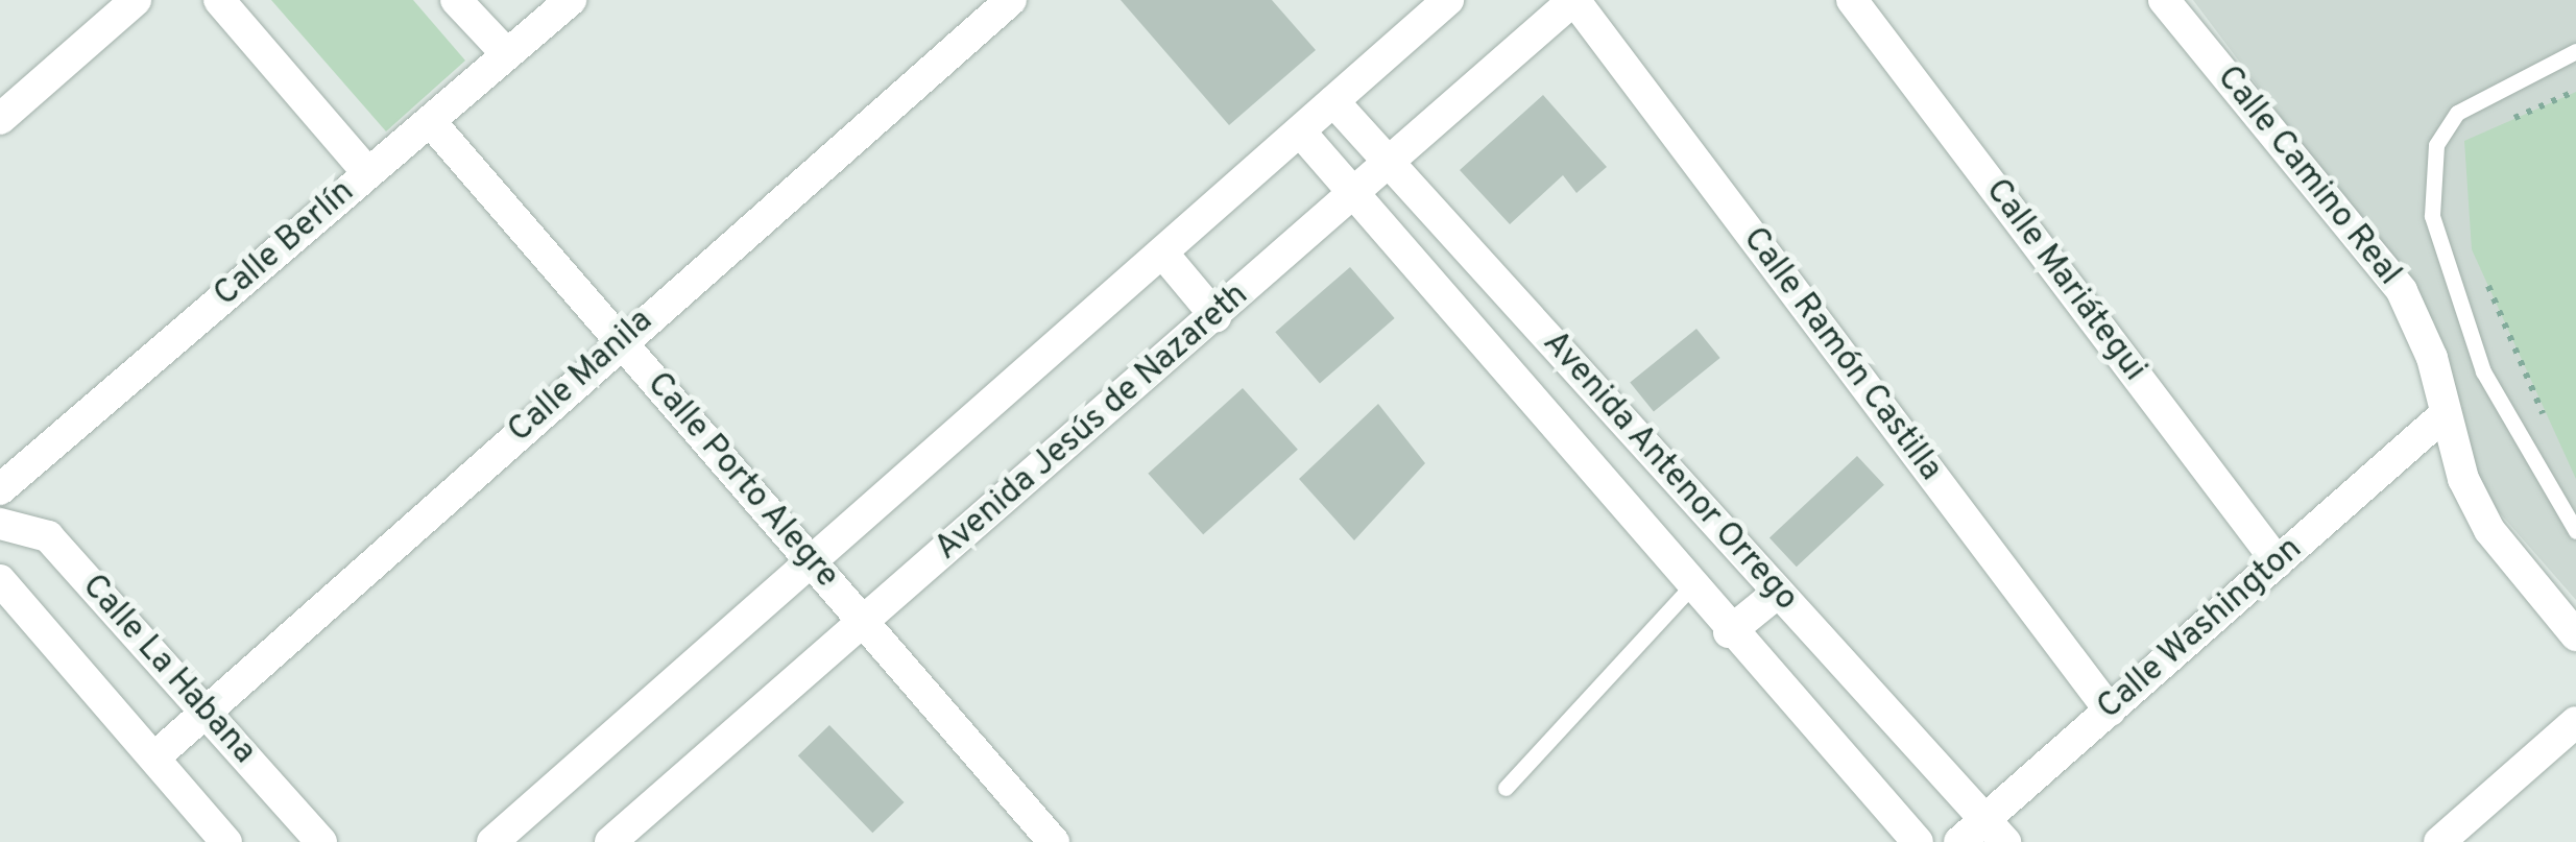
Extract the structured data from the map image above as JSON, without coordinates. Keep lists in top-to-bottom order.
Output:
{
  "streets": {
    "street": [
      "Calle Camino Real",
      "Calle Berlín",
      "Calle Mariátegui",
      "Calle Ramón Castilla",
      "Calle Manila",
      "Avenida Jesús de Nazareth",
      "Avenida Antenor Orrego",
      "Calle Porto Alegre",
      "Calle Washington",
      "Calle La Habana"
    ]
  },
  "crossings": [
    ["Calle Camino Real", "Calle Washington"],
    ["Calle Berlín", "Calle Porto Alegre"],
    ["Calle Mariátegui", "Calle Washington"],
    ["Calle Ramón Castilla", "Avenida Jesús de Nazareth"],
    ["Calle Ramón Castilla", "Calle Washington"],
    ["Calle Manila", "Calle Porto Alegre"],
    ["Calle Manila", "Calle La Habana"],
    ["Avenida Jesús de Nazareth", "Avenida Antenor Orrego"],
    ["Avenida Jesús de Nazareth", "Calle Porto Alegre"],
    ["Avenida Antenor Orrego", "Calle Washington"]
  ]
}
